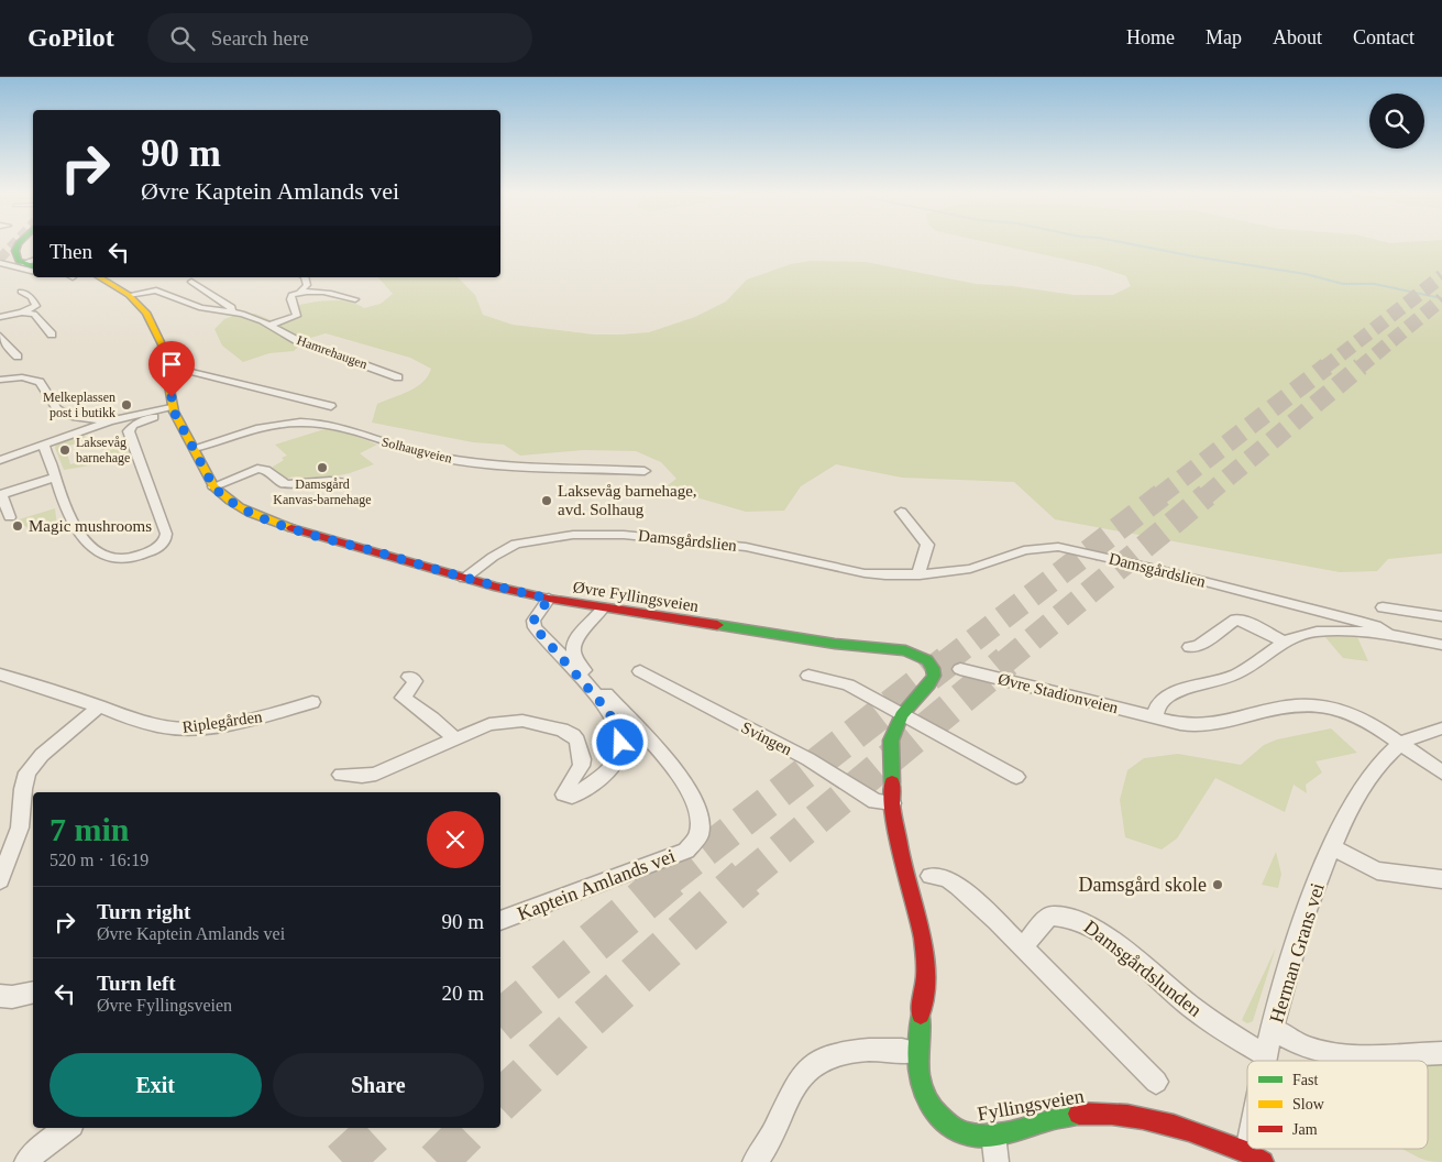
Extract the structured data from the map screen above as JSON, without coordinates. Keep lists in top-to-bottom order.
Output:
{
  "streets": {
    "main road": ["Øvre Fyllingsveien", "Fyllingsveien"],
    "street": [
      "Hamrehaugen",
      "Solhaugveien",
      "Damsgårdslien",
      "Øvre Stadionveien",
      "Riplegården",
      "Svingen",
      "Kaptein Amlands vei",
      "Herman Grans vei",
      "Damsgårdslunden"
    ]
  },
  "crossings": [
    ["Hamrehaugen", "Øvre Fyllingsveien"],
    ["Solhaugveien", "Øvre Fyllingsveien"],
    ["Damsgårdslien", "Øvre Fyllingsveien"],
    ["Øvre Fyllingsveien", "Kaptein Amlands vei"],
    ["Øvre Stadionveien", "Herman Grans vei"],
    ["Herman Grans vei", "Damsgårdslunden"]
  ],
  "places": [
    "Melkeplassen post i butikk",
    "Laksevåg barnehage",
    "Damsgård Kanvas-barnehage",
    "Laksevåg barnehage, avd. Solhaug",
    "Magic mushrooms",
    "Damsgård skole"
  ],
  "legend": ["Fast", "Slow", "Jam"],
  "page": {
    "header": "GoPilot",
    "search": "Search here",
    "nav": [
      "Home",
      "Map",
      "About",
      "Contact"
    ],
    "turn": ["90 m", "Øvre Kaptein Amlands vei"],
    "then": "Then",
    "heading": ["7 min", "520 m · 16:19"],
    "list": [
      {
        "name": "Turn right",
        "note": "Øvre Kaptein Amlands vei",
        "value": "90 m"
      },
      {
        "name": "Turn left",
        "note": "Øvre Fyllingsveien",
        "value": "20 m"
      }
    ],
    "buttons": ["Exit", "Share"]
  }
}
